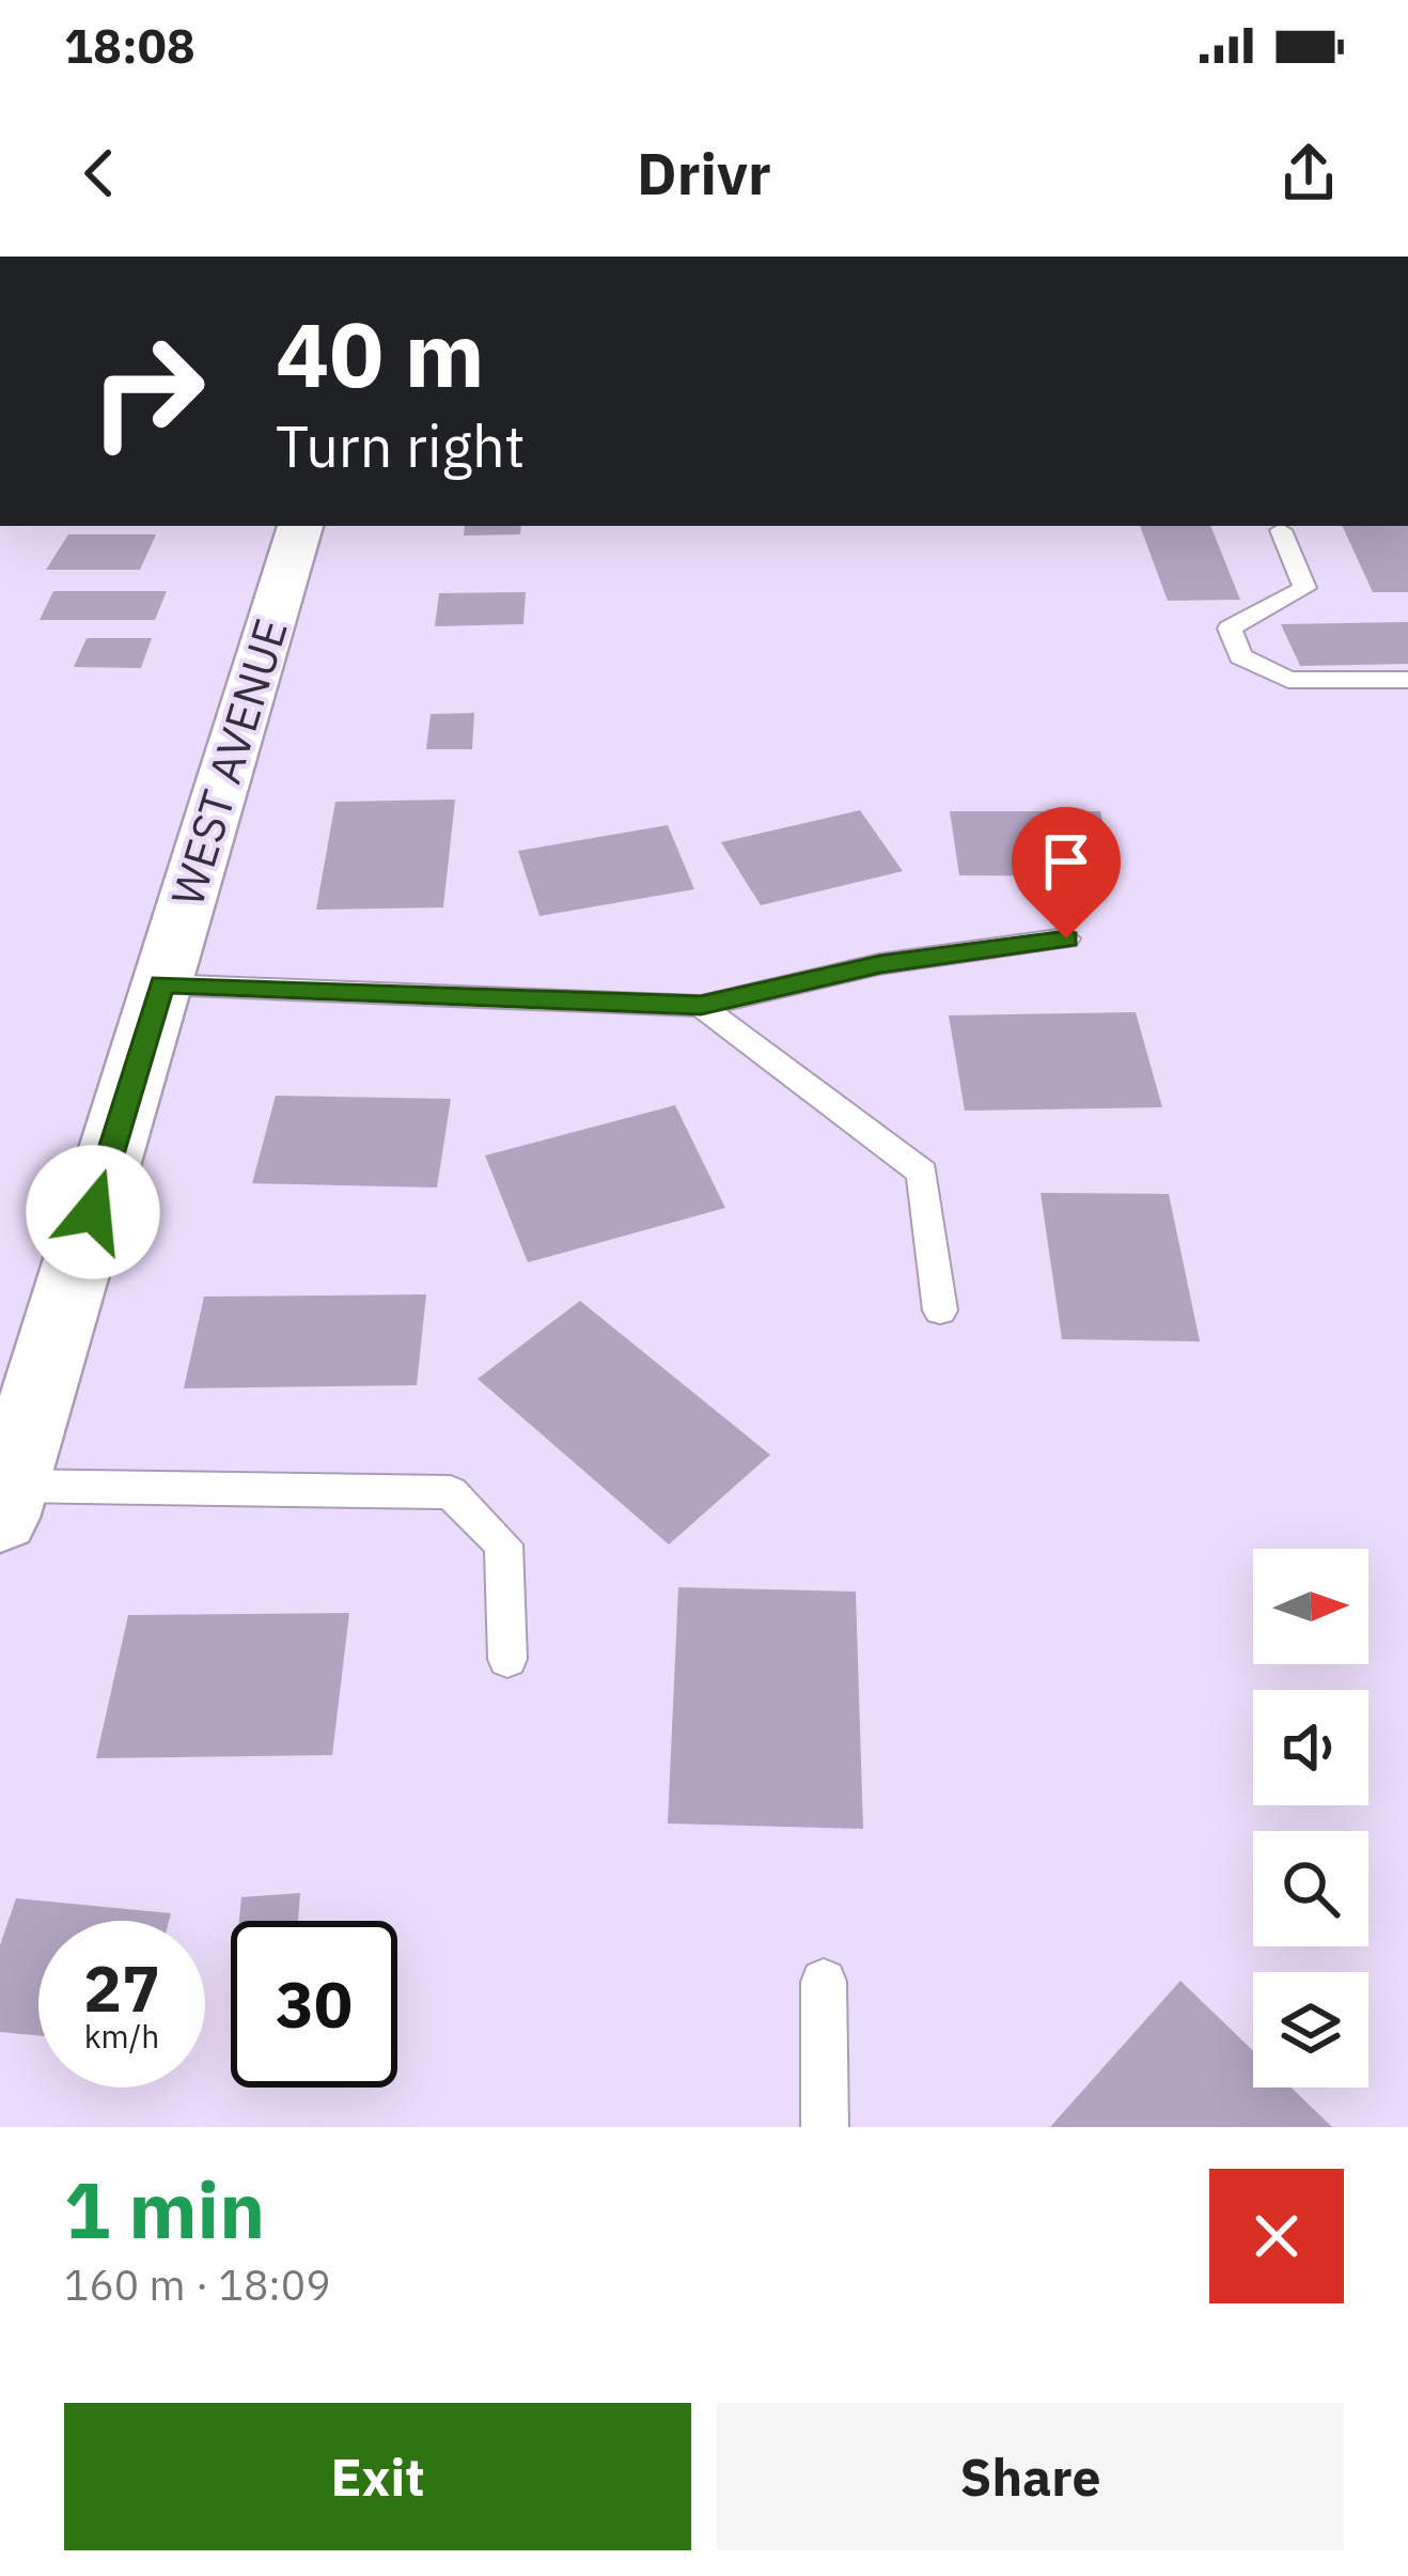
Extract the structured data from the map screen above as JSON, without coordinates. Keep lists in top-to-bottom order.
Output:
{
  "streets": {
    "street": ["WEST AVENUE"]
  },
  "north": "right",
  "page": {
    "status": "18:08",
    "header": "Drivr",
    "turn": ["40 m", "Turn right"],
    "speed": "27 km/h",
    "limit": "30",
    "heading": ["1 min", "160 m · 18:09"],
    "buttons": ["Exit", "Share"]
  }
}
